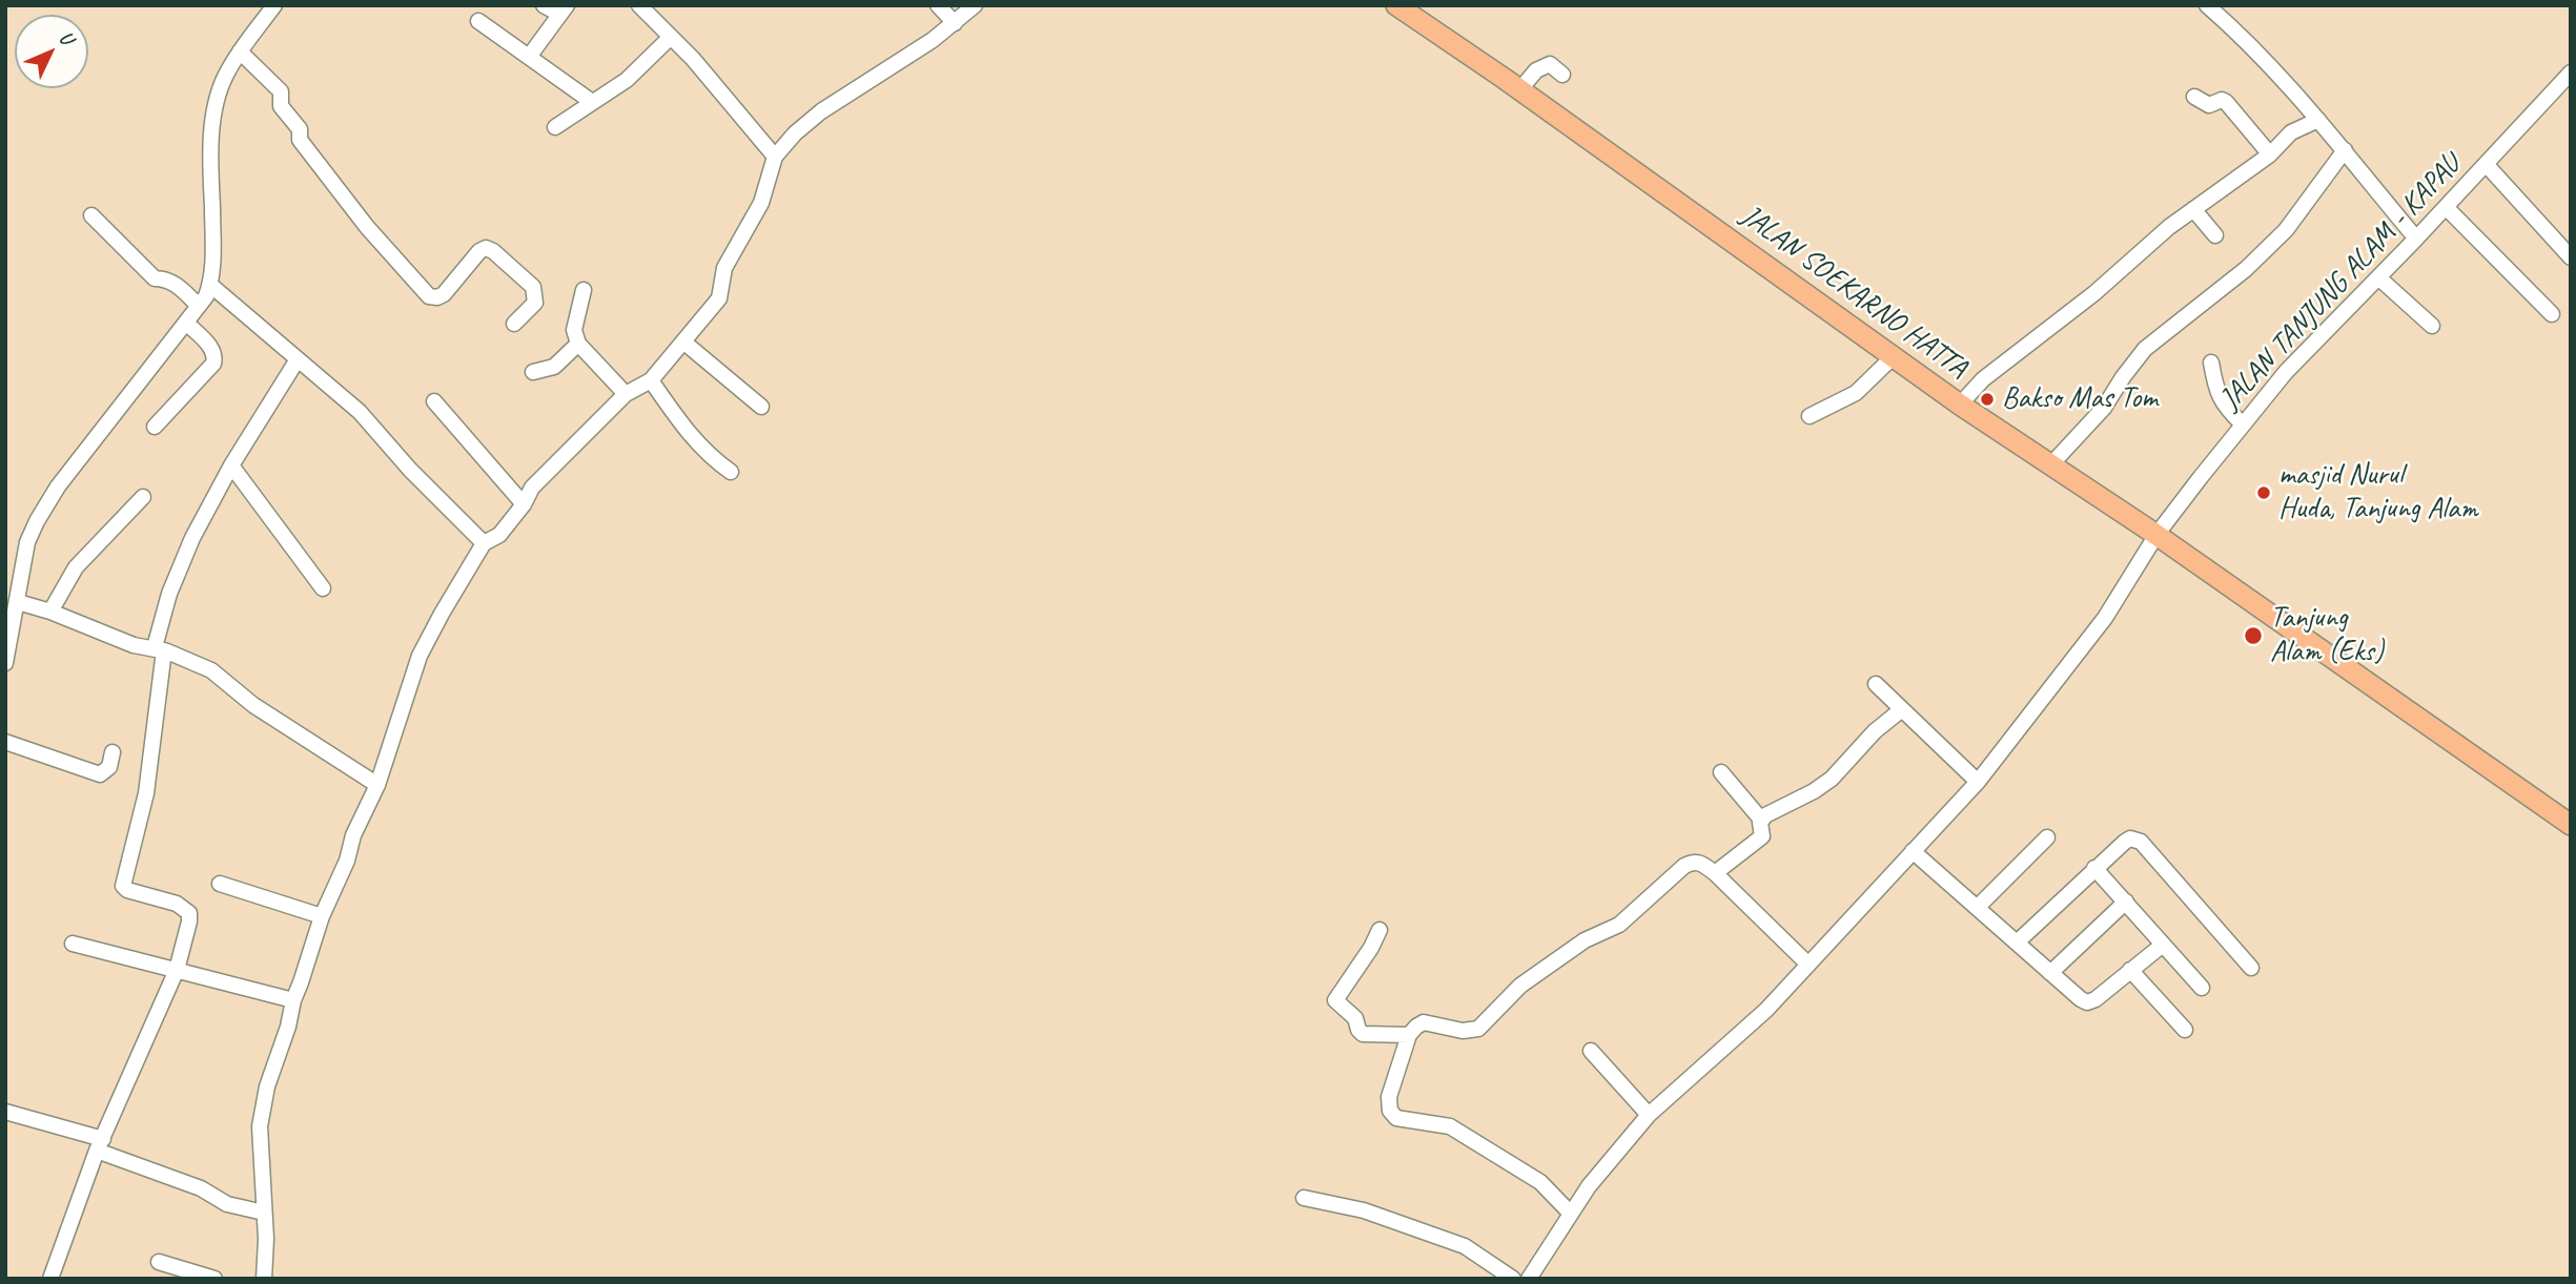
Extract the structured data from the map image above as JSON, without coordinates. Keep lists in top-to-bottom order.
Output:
{
  "streets": {
    "highway": ["JALAN SOEKARNO HATTA"],
    "street": ["JALAN TANJUNG ALAM - KAPAU"]
  },
  "crossings": [
    ["JALAN TANJUNG ALAM - KAPAU", "JALAN SOEKARNO HATTA"]
  ],
  "places": ["Bakso Mas Tom", "masjid Nurul Huda, Tanjung Alam", "Tanjung Alam (Eks)"],
  "north": "top right"
}
